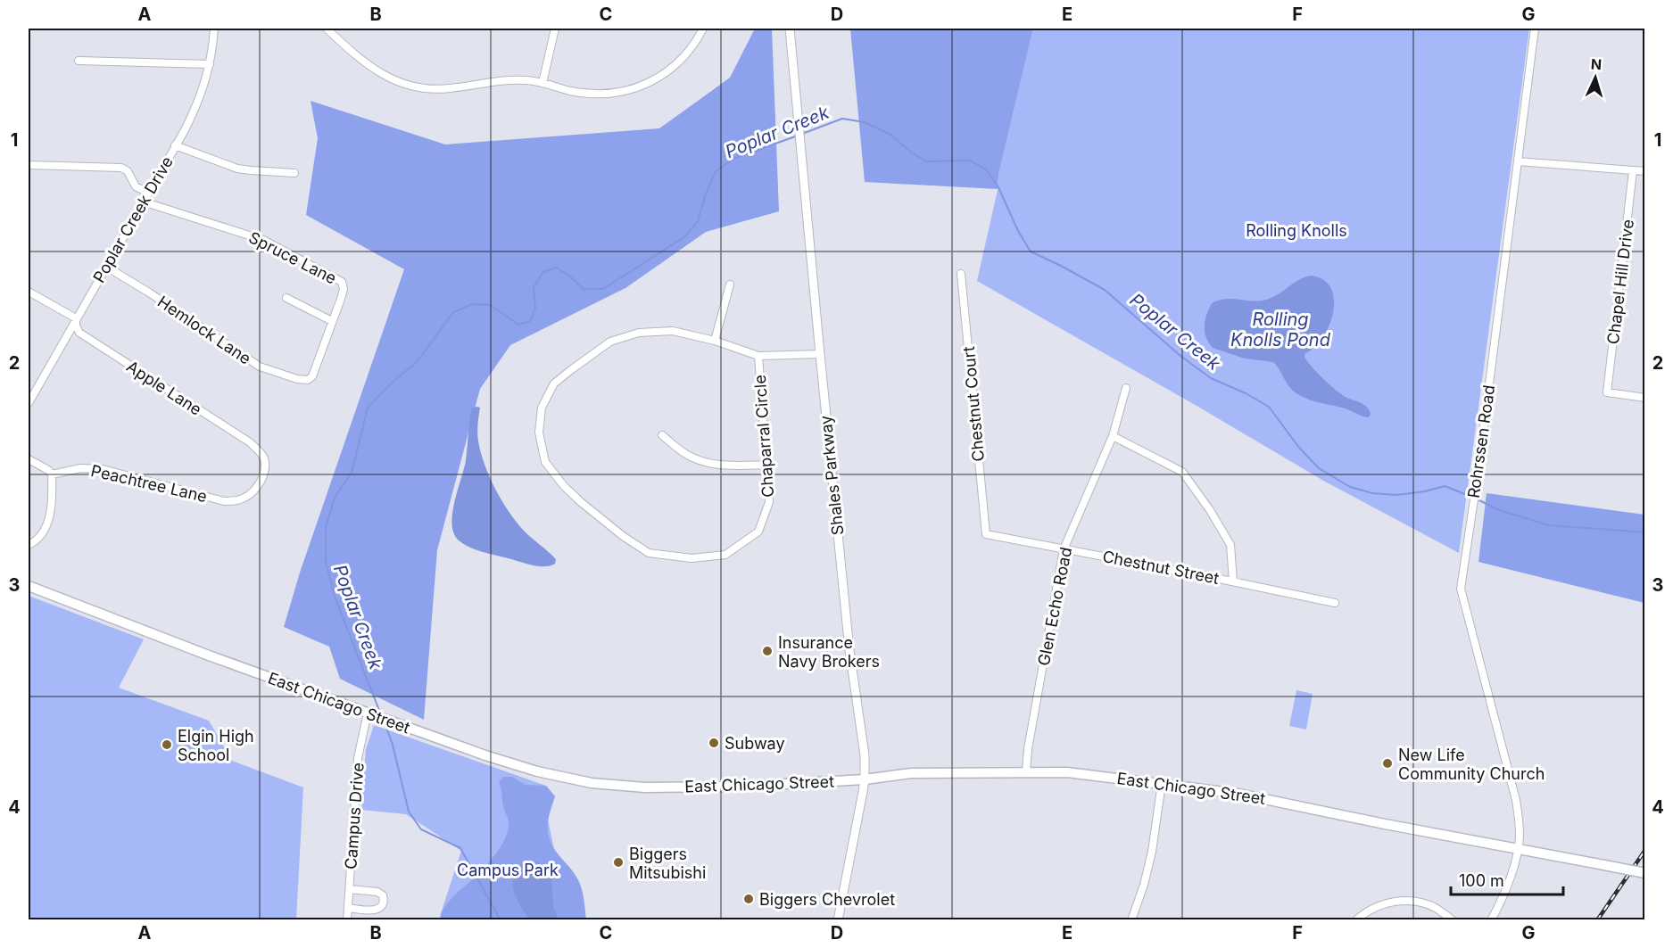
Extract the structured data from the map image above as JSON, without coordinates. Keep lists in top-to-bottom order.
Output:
{
  "streets": {
    "main road": ["East Chicago Street"],
    "street": [
      "Poplar Creek Drive",
      "Spruce Lane",
      "Chapel Hill Drive",
      "Hemlock Lane",
      "Apple Lane",
      "Chestnut Court",
      "Chaparral Circle",
      "Rohrssen Road",
      "Shales Parkway",
      "Peachtree Lane",
      "Chestnut Street",
      "Glen Echo Road",
      "Campus Drive"
    ]
  },
  "crossings": [
    ["Poplar Creek Drive", "Spruce Lane"],
    ["Poplar Creek Drive", "Hemlock Lane"],
    ["Poplar Creek Drive", "Apple Lane"],
    ["Spruce Lane", "Hemlock Lane"],
    ["Apple Lane", "Peachtree Lane"],
    ["Chestnut Court", "Chestnut Street"],
    ["Chaparral Circle", "Shales Parkway"],
    ["Rohrssen Road", "East Chicago Street"],
    ["Shales Parkway", "East Chicago Street"],
    ["Chestnut Street", "Glen Echo Road"],
    ["Glen Echo Road", "East Chicago Street"],
    ["East Chicago Street", "Campus Drive"]
  ],
  "water": ["Poplar Creek", "Rolling Knolls Pond"],
  "parks": ["Rolling Knolls", "Campus Park"],
  "places": [
    "Insurance Navy Brokers",
    "Subway",
    "Elgin High School",
    "New Life Community Church",
    "Biggers Mitsubishi",
    "Biggers Chevrolet"
  ],
  "scale_bar": "100 m",
  "north": "top",
  "grid": {
    "columns": [
      "A",
      "B",
      "C",
      "D",
      "E",
      "F",
      "G"
    ],
    "rows": [
      "1",
      "2",
      "3",
      "4"
    ]
  }
}
